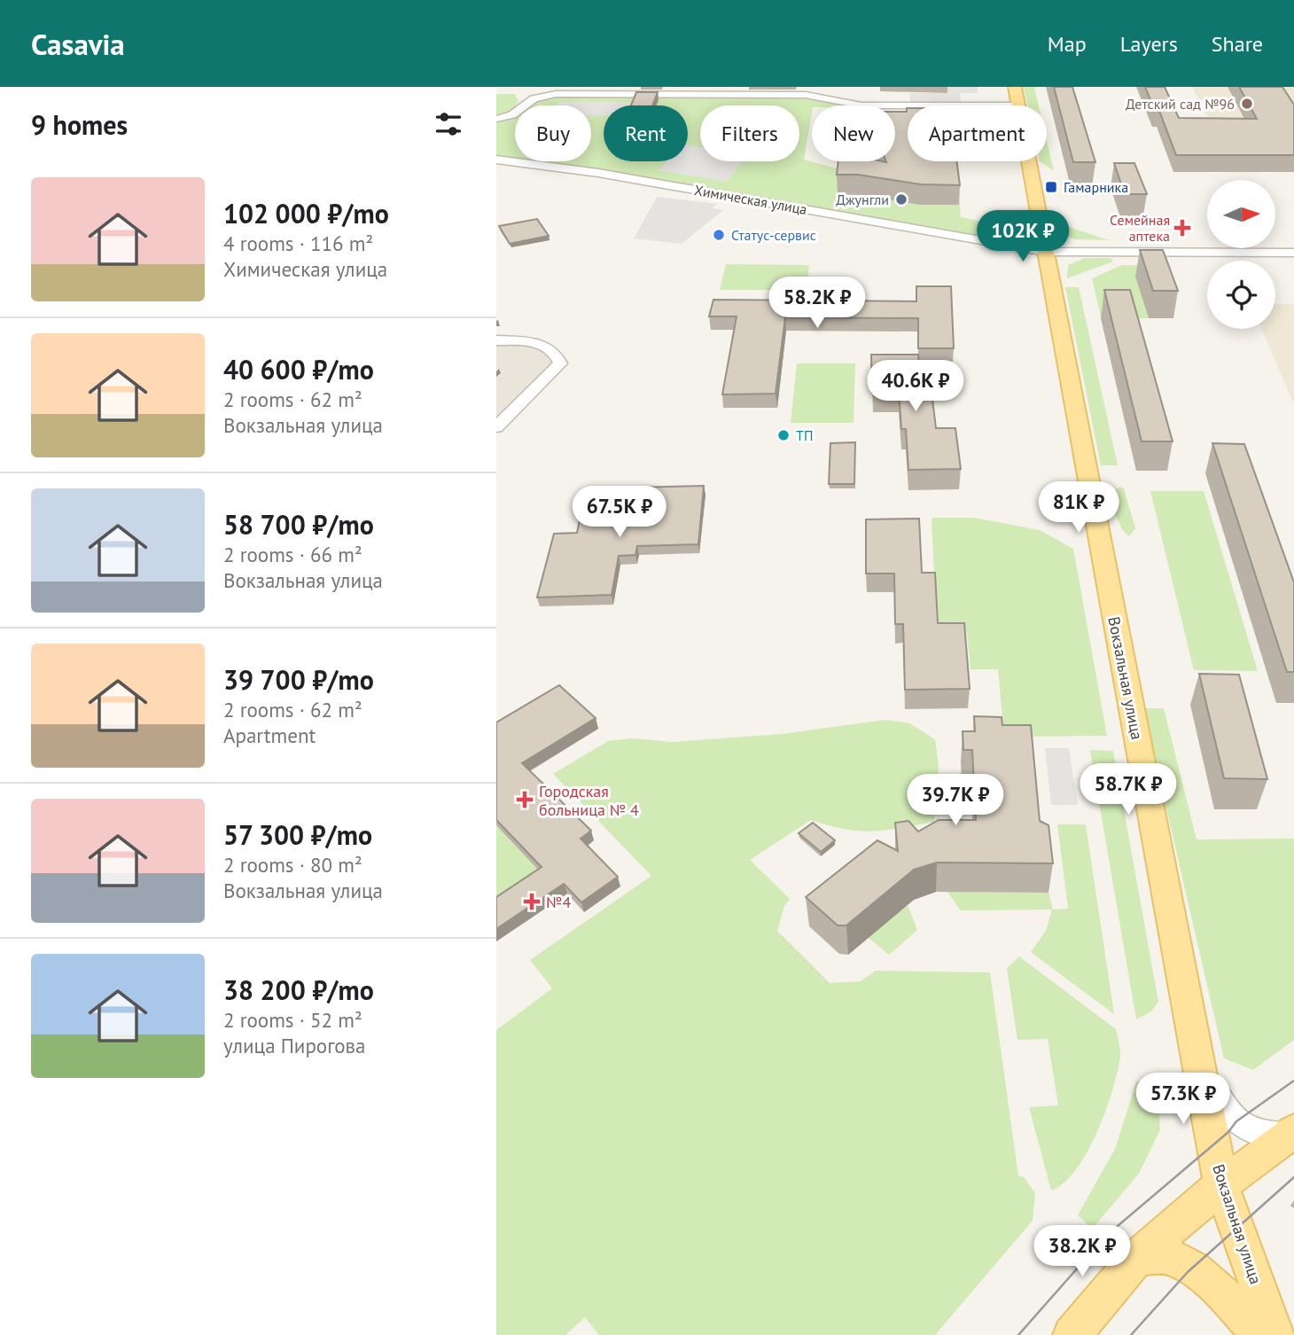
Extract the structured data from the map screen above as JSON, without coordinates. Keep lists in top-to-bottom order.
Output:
{
  "streets": {
    "main road": ["Вокзальная улица"],
    "street": ["Химическая улица"]
  },
  "crossings": [
    ["Химическая улица", "Вокзальная улица"]
  ],
  "places": {
    "other": [
      "Детский сад №96",
      "Джунгли",
      "Статус-сервис",
      "ТП"
    ],
    "transit": ["Гамарника"],
    "health": ["Семейная аптека", "Городская больница № 4", "№4"]
  },
  "north": "right",
  "page": {
    "header": "Casavia",
    "nav": ["Map", "Layers", "Share"],
    "heading": "9 homes",
    "chip": [
      "Buy",
      "Rent",
      "Filters",
      "New",
      "Apartment"
    ],
    "list": [
      {
        "name": "102 000 ₽/mo",
        "note": "4 rooms · 116 m² · Химическая улица"
      },
      {
        "name": "40 600 ₽/mo",
        "note": "2 rooms · 62 m² · Вокзальная улица"
      },
      {
        "name": "58 700 ₽/mo",
        "note": "2 rooms · 66 m² · Вокзальная улица"
      },
      {
        "name": "39 700 ₽/mo",
        "note": "2 rooms · 62 m² · Apartment"
      },
      {
        "name": "57 300 ₽/mo",
        "note": "2 rooms · 80 m² · Вокзальная улица"
      },
      {
        "name": "38 200 ₽/mo",
        "note": "2 rooms · 52 m² · улица Пирогова"
      }
    ],
    "price": [
      "102K ₽",
      "58.2K ₽",
      "40.6K ₽",
      "81K ₽",
      "67.5K ₽",
      "58.7K ₽",
      "39.7K ₽",
      "57.3K ₽",
      "38.2K ₽"
    ]
  }
}
